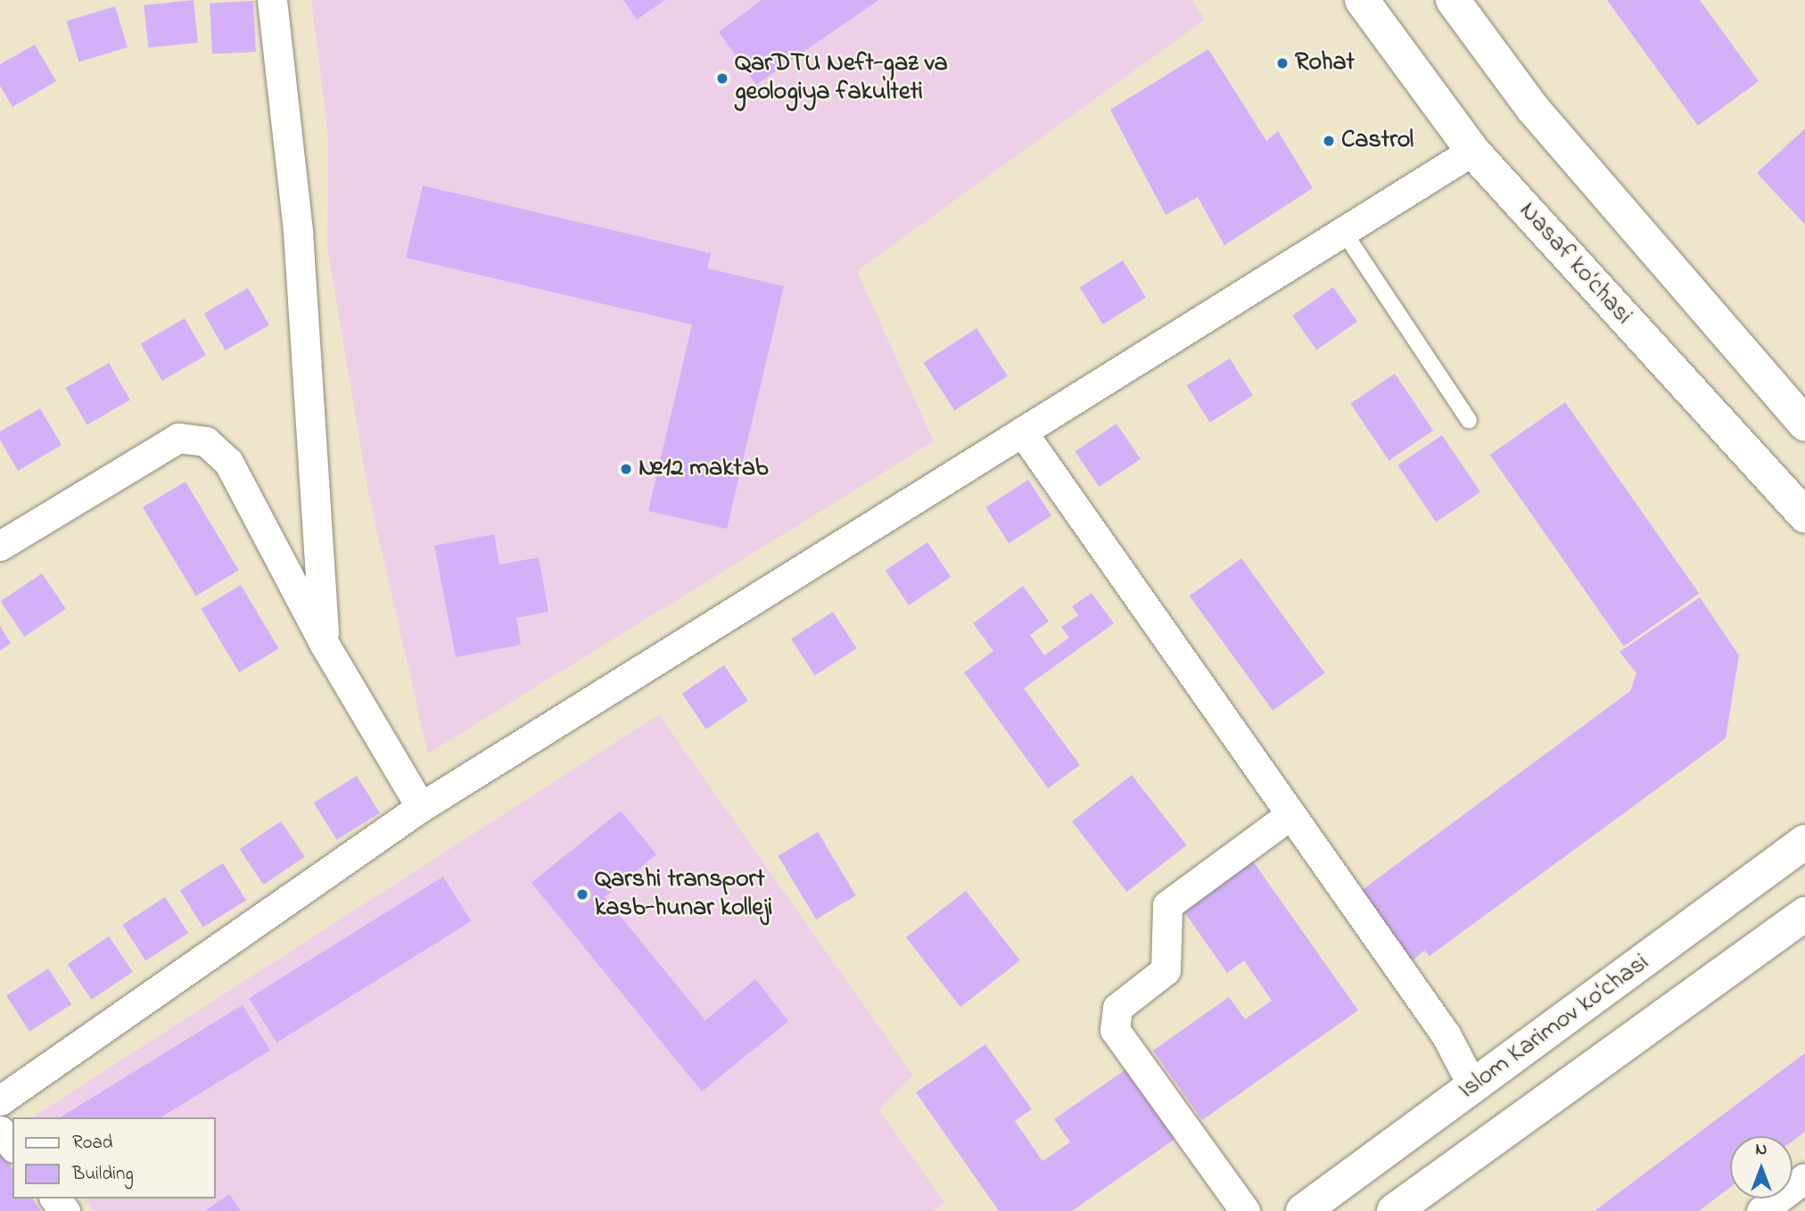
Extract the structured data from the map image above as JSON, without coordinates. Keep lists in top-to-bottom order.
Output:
{
  "streets": {
    "main road": ["Nasaf ko‘chasi", "Islom Karimov ko‘chasi"]
  },
  "places": [
    "Rohat",
    "QarDTU Neft-gaz va geologiya fakulteti",
    "Castrol",
    "№12 maktab",
    "Qarshi transport kasb-hunar kolleji"
  ],
  "legend": ["Road", "Building"],
  "north": "top"
}
